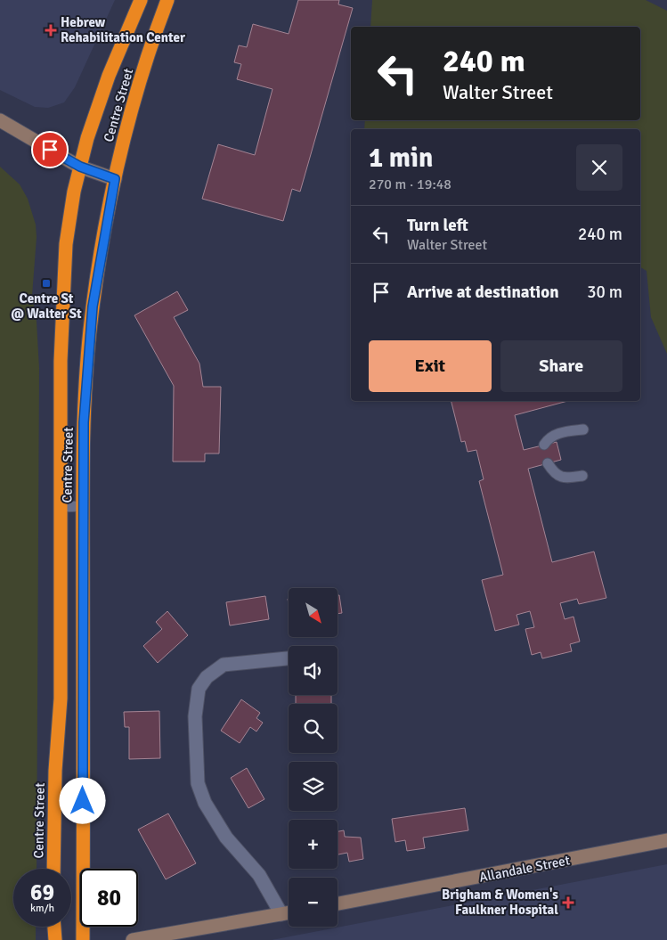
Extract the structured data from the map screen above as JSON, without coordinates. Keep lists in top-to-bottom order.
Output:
{
  "streets": {
    "highway": ["Centre Street"],
    "street": ["Allandale Street"]
  },
  "places": {
    "health": ["Hebrew Rehabilitation Center", "Brigham & Women's Faulkner Hospital"],
    "transit": ["Centre St @ Walter St"]
  },
  "north": "bottom right",
  "page": {
    "turn": ["240 m", "Walter Street"],
    "heading": ["1 min", "270 m · 19:48"],
    "list": [
      {
        "name": "Turn left",
        "note": "Walter Street",
        "value": "240 m"
      },
      {
        "name": "Arrive at destination",
        "value": "30 m"
      }
    ],
    "buttons": ["Exit", "Share"],
    "map_buttons": ["+", "−"],
    "speed": "69 km/h",
    "limit": "80"
  }
}
